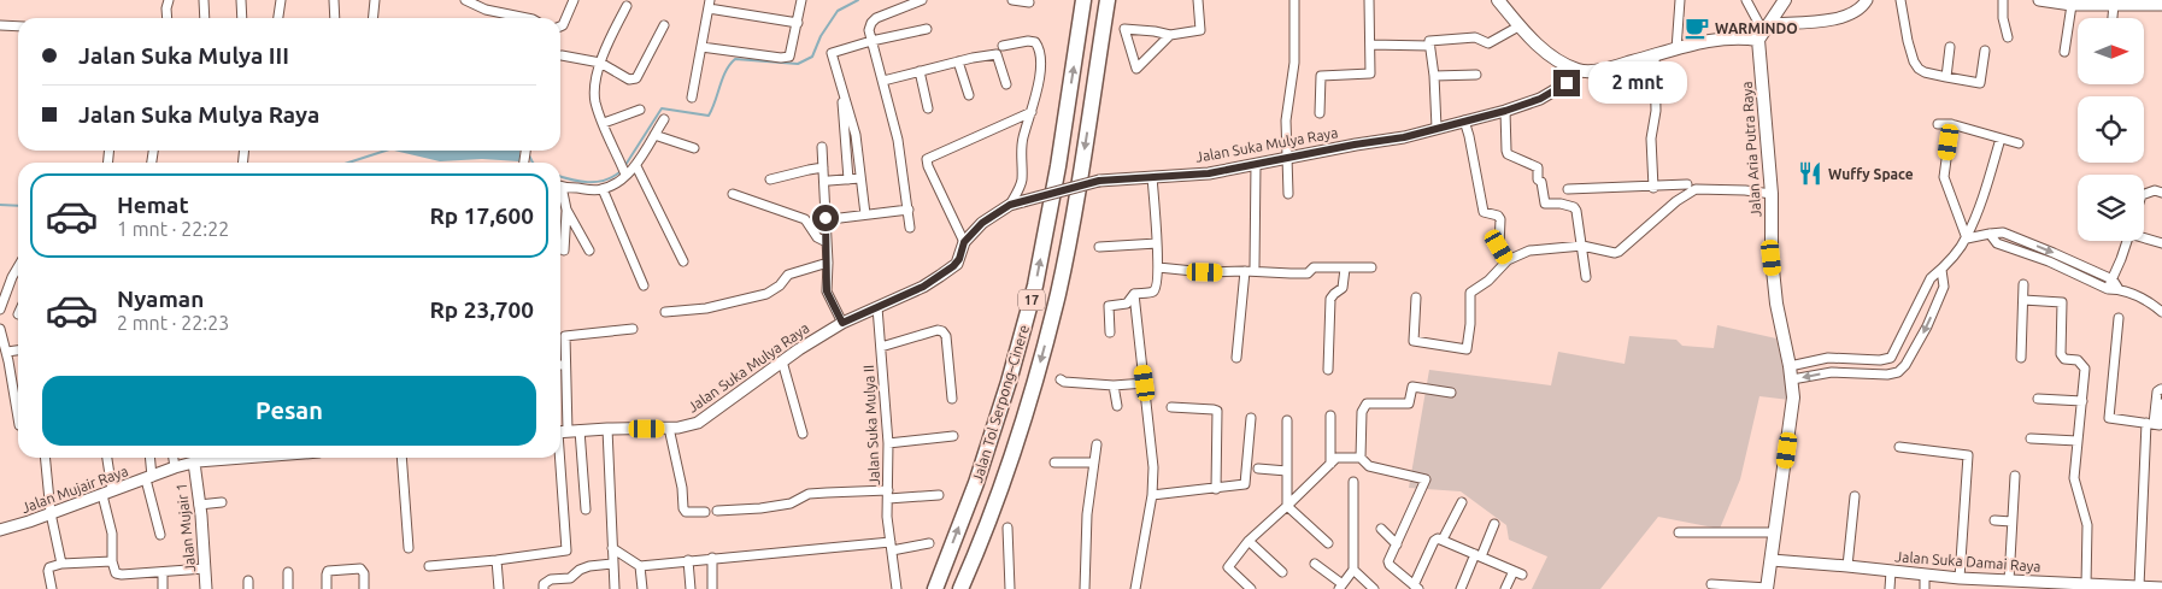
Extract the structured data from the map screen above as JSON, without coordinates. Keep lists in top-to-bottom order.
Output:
{
  "streets": {
    "highway": ["17", "Jalan Tol Serpong–Cinere"],
    "main road": ["Jalan Aria Putra Raya"],
    "street": [
      "Jalan Suka Mulya Raya",
      "Jalan Suka Mulya II",
      "Jalan Mujair Raya",
      "Jalan Mujair 1",
      "Jalan Suka Damai Raya"
    ]
  },
  "crossings": [
    ["Jalan Suka Mulya Raya", "Jalan Suka Mulya II"],
    ["Jalan Aria Putra Raya", "Jalan Suka Damai Raya"],
    ["Jalan Mujair Raya", "Jalan Mujair 1"]
  ],
  "places": {
    "cafe": ["WARMINDO"],
    "restaurant": ["Wuffy Space"]
  },
  "north": "right",
  "page": {
    "banner": ["Jalan Suka Mulya III", "Jalan Suka Mulya Raya"],
    "bubble": "2 mnt",
    "list": [
      {
        "name": "Hemat",
        "note": "1 mnt · 22:22",
        "value": "Rp 17,600"
      },
      {
        "name": "Nyaman",
        "note": "2 mnt · 22:23",
        "value": "Rp 23,700"
      }
    ],
    "buttons": "Pesan"
  }
}
